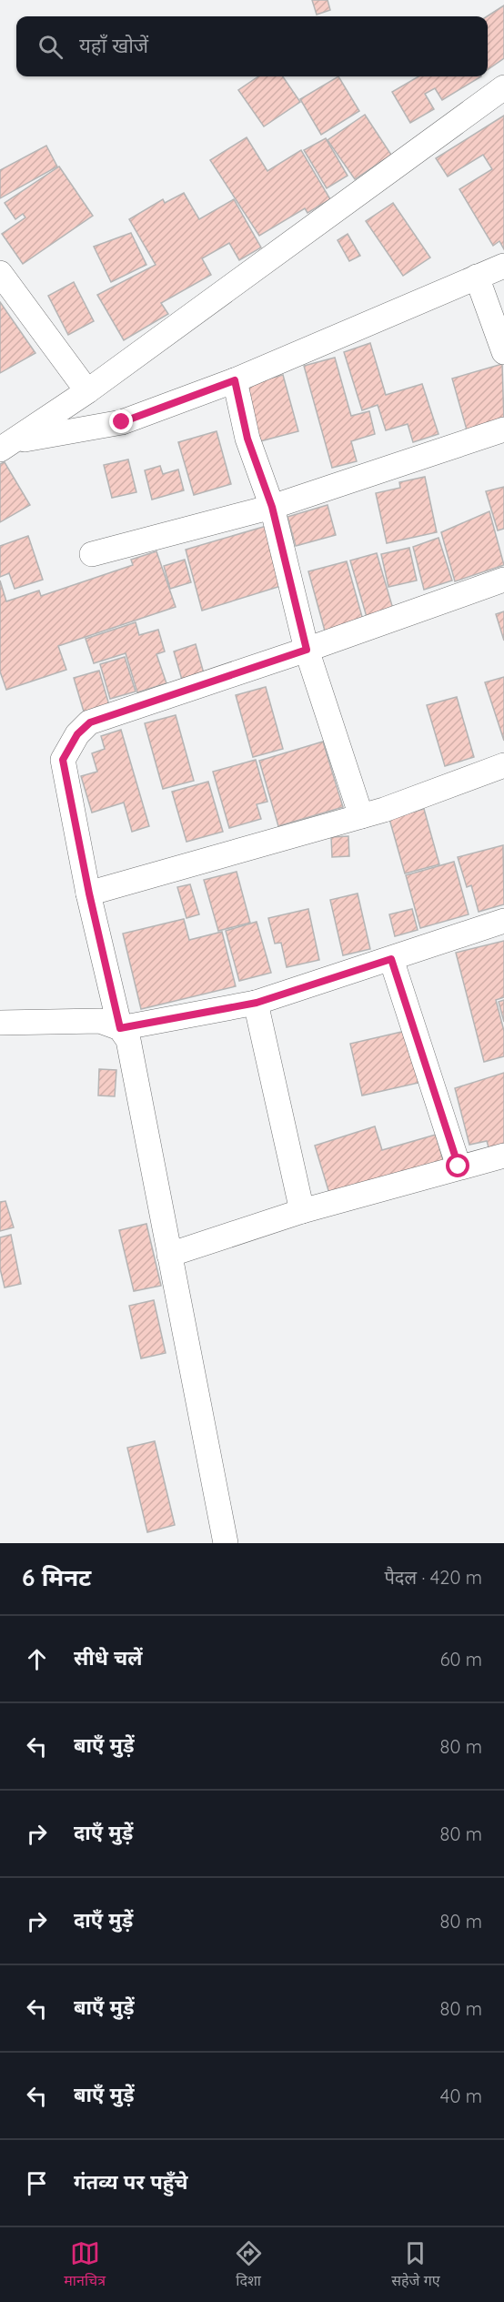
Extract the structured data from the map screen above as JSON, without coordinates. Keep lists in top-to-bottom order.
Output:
{
  "page": {
    "search": "यहाँ खोजें",
    "heading": ["6 मिनट", "पैदल · 420 m"],
    "list": [
      ["सीधे चलें", "60 m"],
      ["बाएँ मुड़ें", "80 m"],
      ["दाएँ मुड़ें", "80 m"],
      ["दाएँ मुड़ें", "80 m"],
      ["बाएँ मुड़ें", "80 m"],
      ["बाएँ मुड़ें", "40 m"],
      "गंतव्य पर पहुँचे"
    ],
    "nav": ["मानचित्र", "दिशा", "सहेजे गए"]
  }
}
